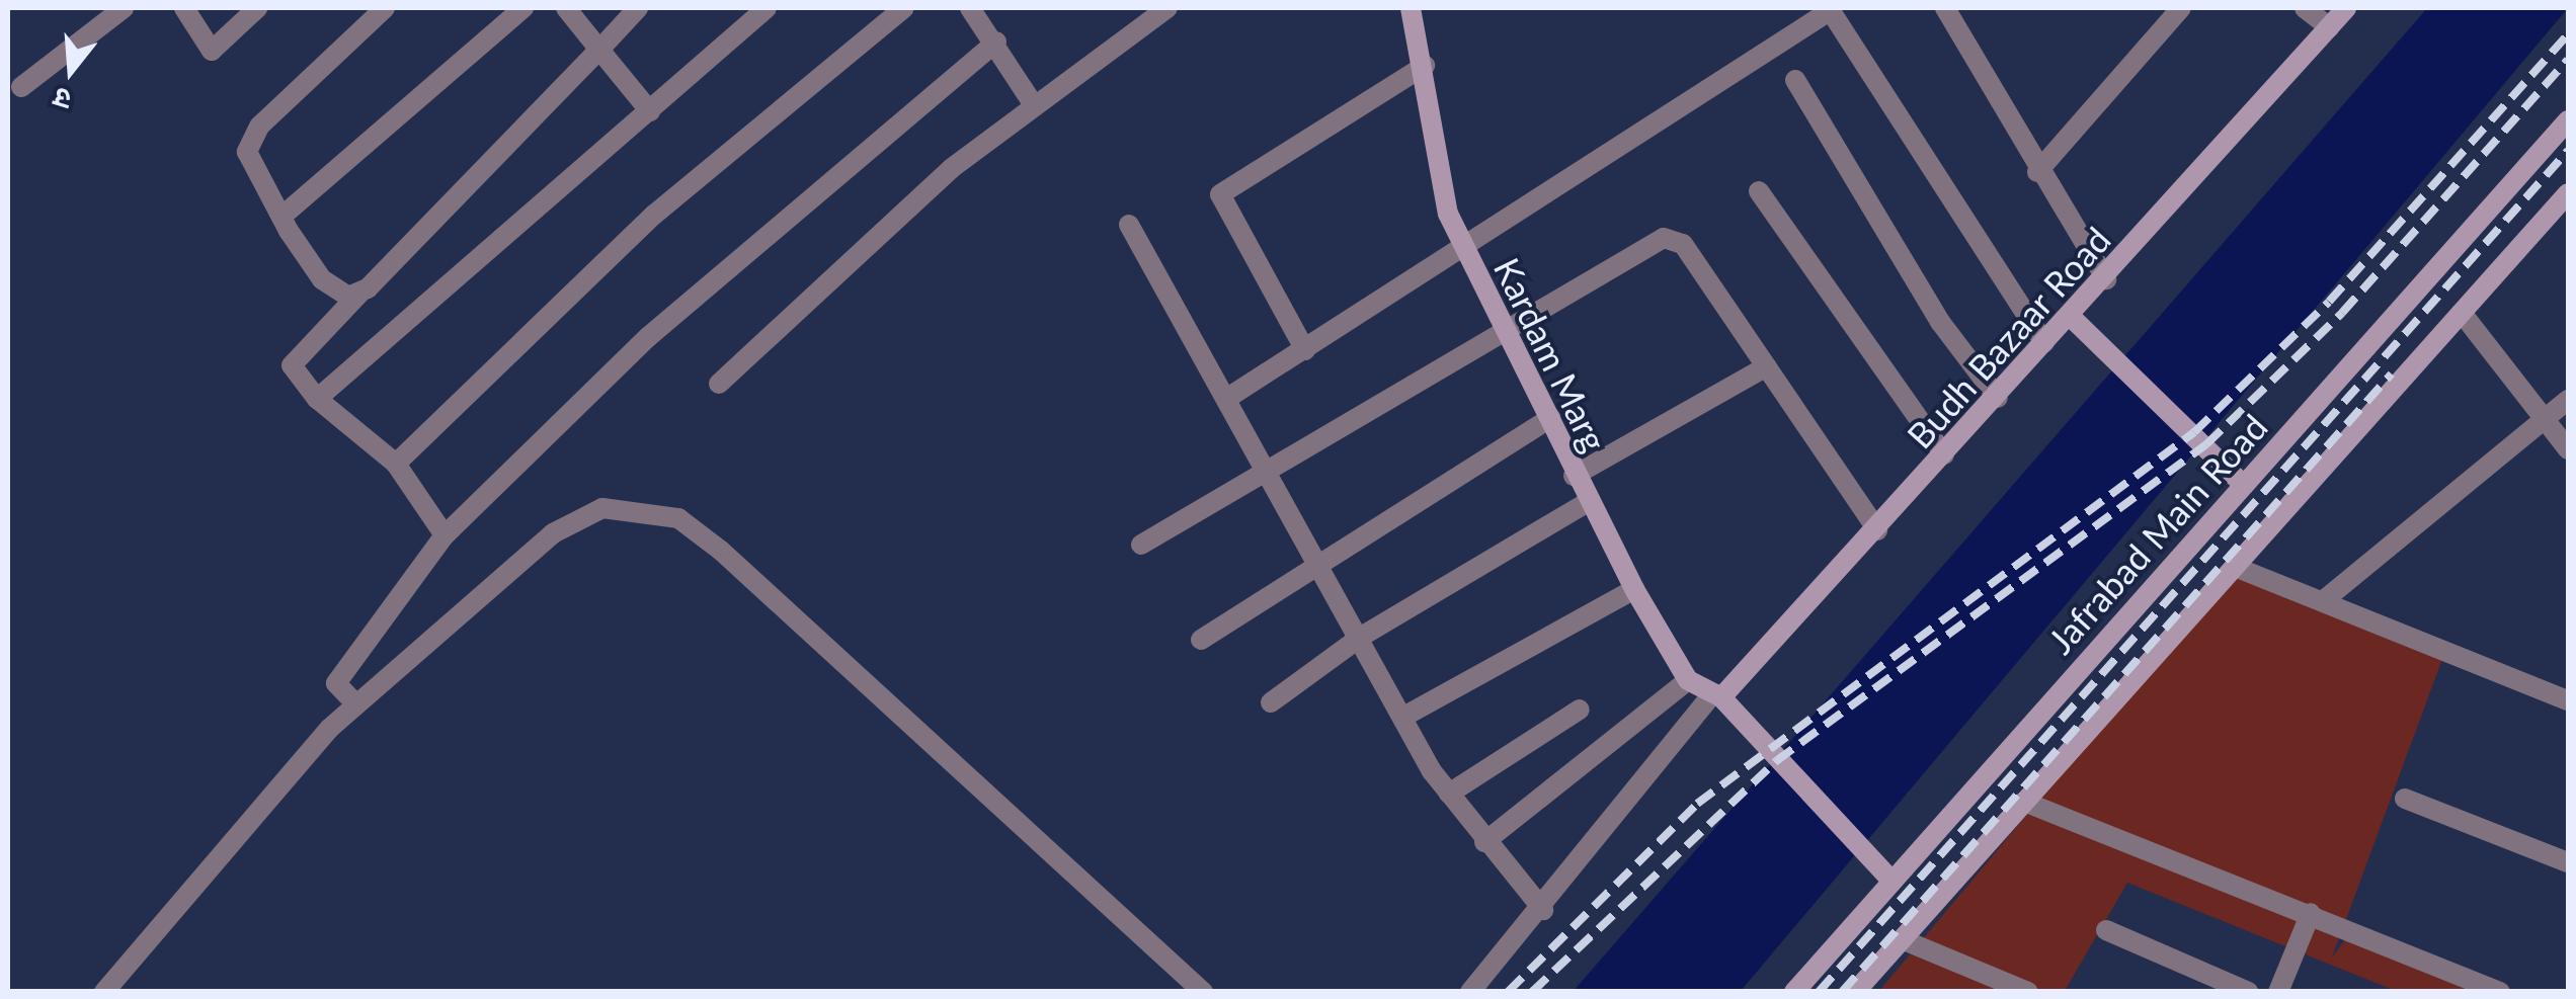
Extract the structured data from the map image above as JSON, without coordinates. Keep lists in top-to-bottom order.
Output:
{
  "streets": {
    "street": ["Budh Bazaar Road", "Kardam Marg", "Jafrabad Main Road"]
  },
  "crossings": [
    ["Budh Bazaar Road", "Kardam Marg"],
    ["Kardam Marg", "Jafrabad Main Road"]
  ],
  "north": "bottom"
}
